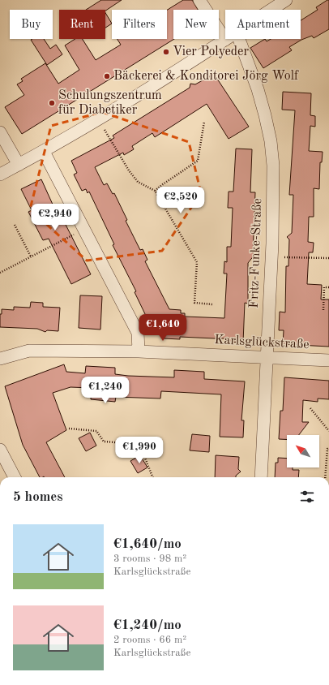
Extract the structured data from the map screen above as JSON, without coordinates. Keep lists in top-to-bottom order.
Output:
{
  "streets": {
    "street": ["Fritz-Funke-Straße", "Karlsglückstraße"]
  },
  "crossings": [
    ["Fritz-Funke-Straße", "Karlsglückstraße"]
  ],
  "places": ["Vier Polyeder", "Bäckerei & Konditorei Jörg Wolf", "Schulungszentrum für Diabetiker"],
  "north": "top left",
  "page": {
    "chip": [
      "Buy",
      "Rent",
      "Filters",
      "New",
      "Apartment"
    ],
    "price": [
      "€2,520",
      "€2,940",
      "€1,640",
      "€1,240",
      "€1,990"
    ],
    "heading": "5 homes",
    "list": [
      {
        "name": "€1,640/mo",
        "note": "3 rooms · 98 m² · Karlsglückstraße"
      },
      {
        "name": "€1,240/mo",
        "note": "2 rooms · 66 m² · Karlsglückstraße"
      }
    ]
  }
}
